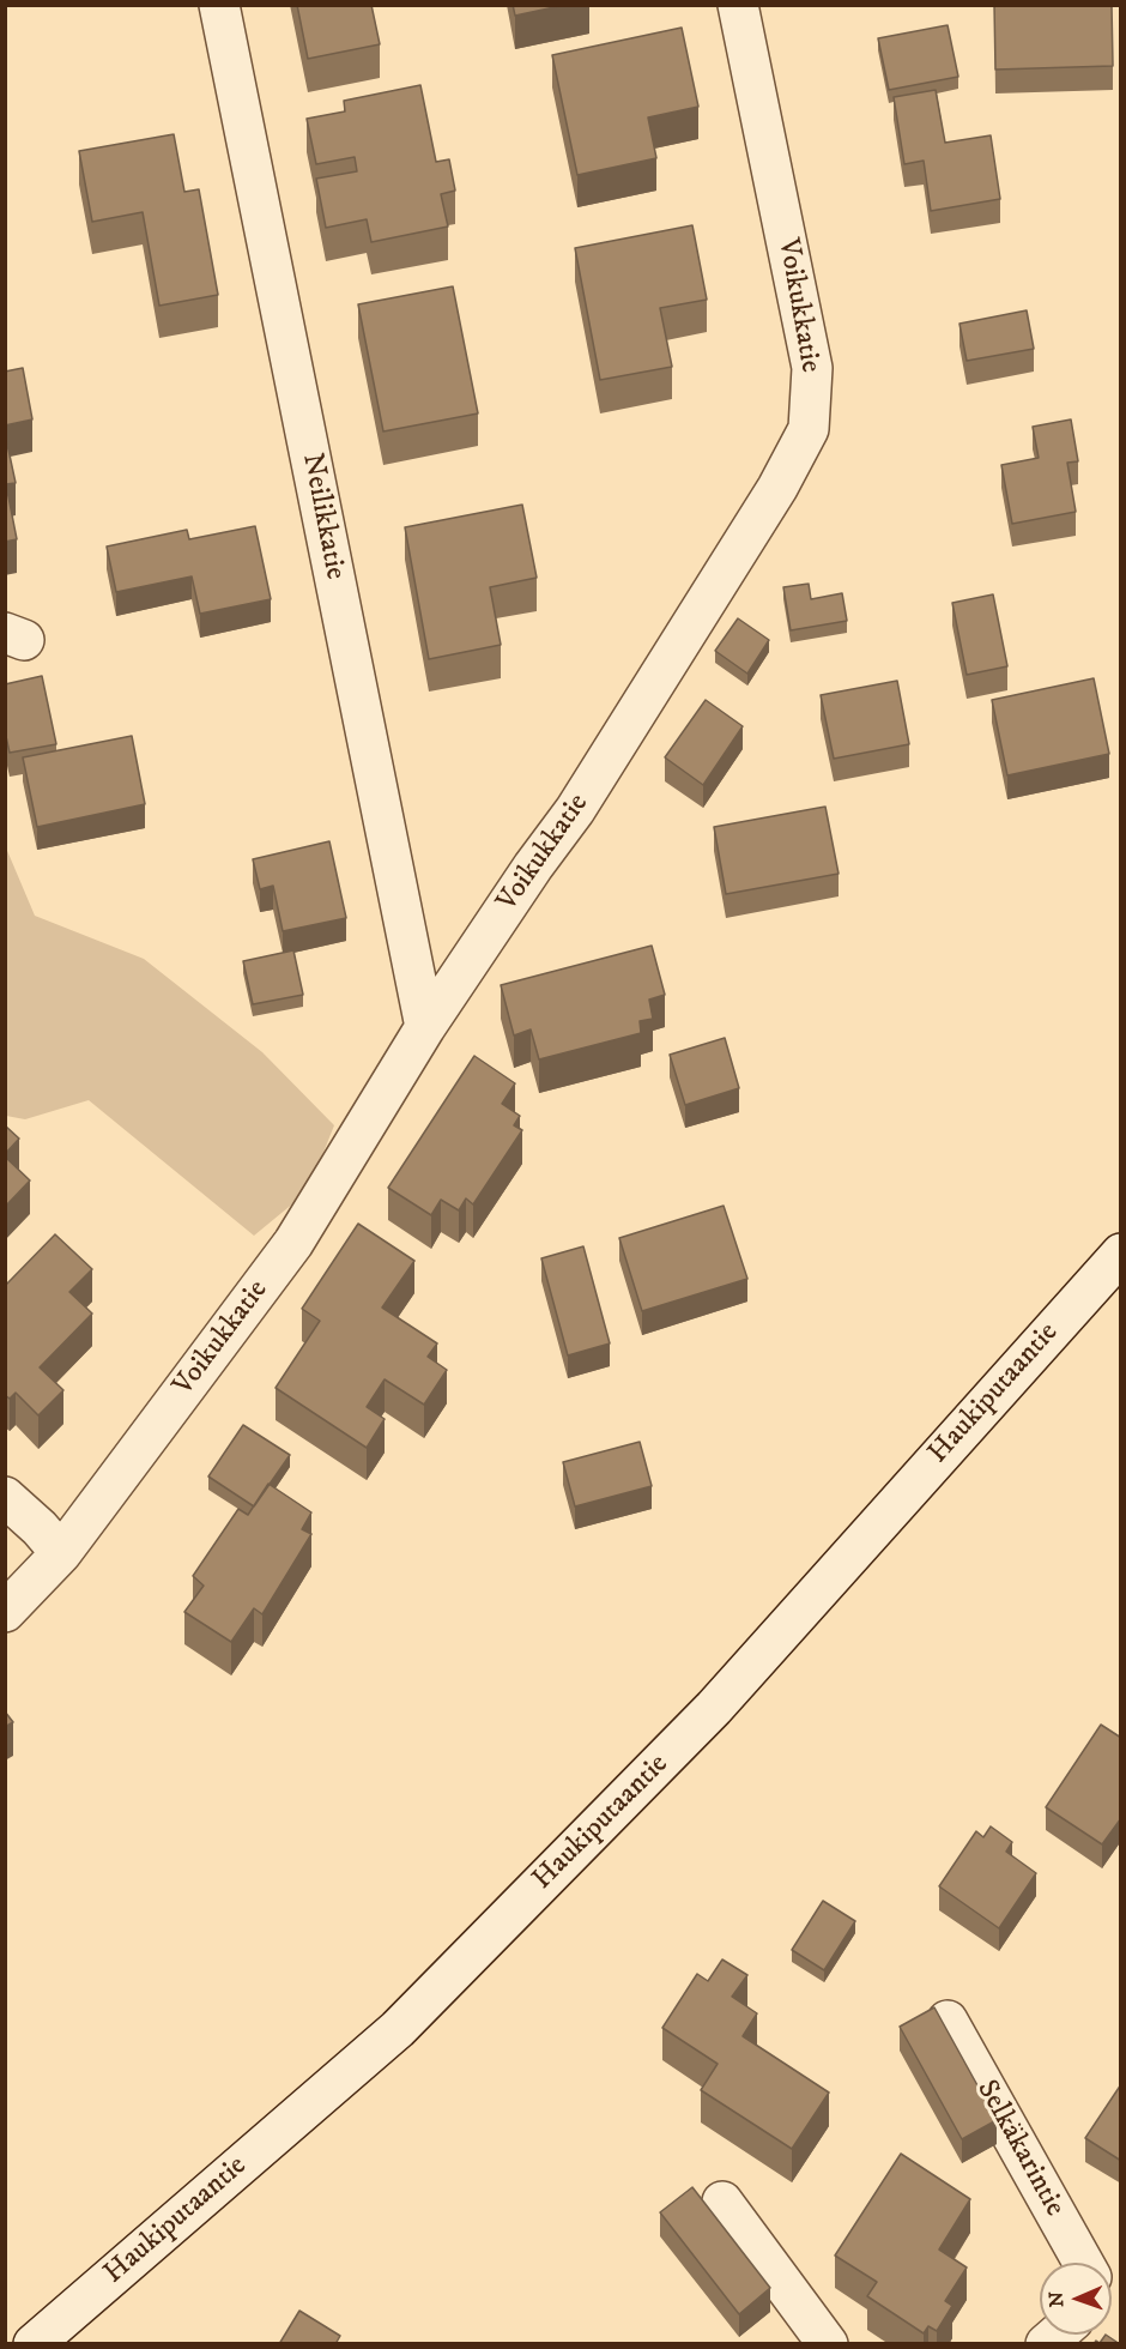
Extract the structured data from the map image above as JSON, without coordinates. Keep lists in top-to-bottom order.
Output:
{
  "streets": {
    "street": [
      "Voikukkatie",
      "Neilikkatie",
      "Haukiputaantie",
      "Selkäkarintie"
    ]
  },
  "crossings": [
    ["Voikukkatie", "Neilikkatie"]
  ],
  "north": "left"
}
